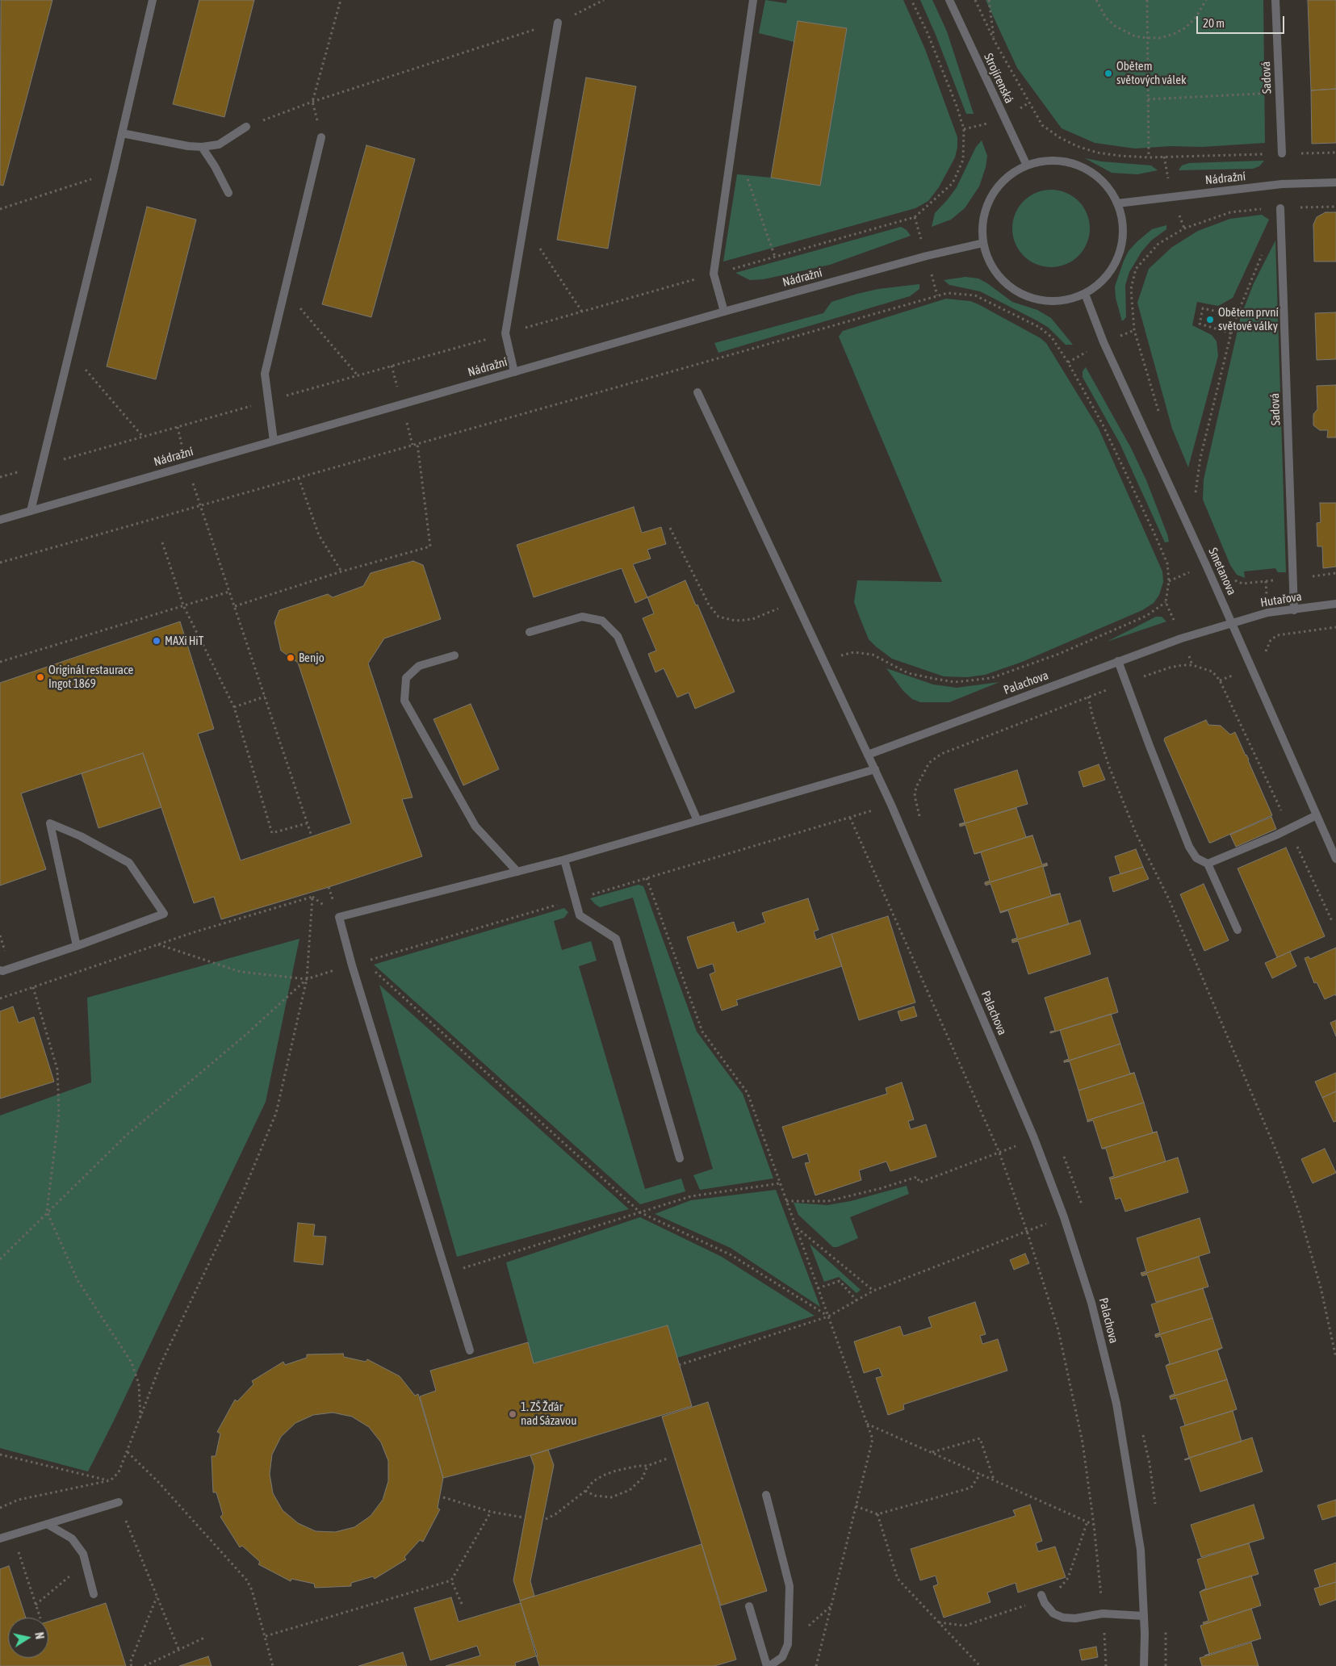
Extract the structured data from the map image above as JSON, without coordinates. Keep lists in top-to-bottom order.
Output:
{
  "streets": {
    "street": [
      "Sadová",
      "Strojírenská",
      "Nádražní",
      "Smetanova",
      "Hutařova",
      "Palachova"
    ]
  },
  "crossings": [
    ["Sadová", "Hutařova"],
    ["Strojírenská", "Nádražní"],
    ["Strojírenská", "Smetanova"],
    ["Nádražní", "Smetanova"],
    ["Smetanova", "Hutařova"],
    ["Smetanova", "Palachova"],
    ["Hutařova", "Palachova"]
  ],
  "places": [
    "Obětem světových válek",
    "Obětem první světové války",
    "MAXi HiT",
    "Benjo",
    "Originál restaurace Ingot 1869",
    "1. ZŠ Žďár nad Sázavou"
  ],
  "scale_bar": "20 m",
  "north": "right"
}
